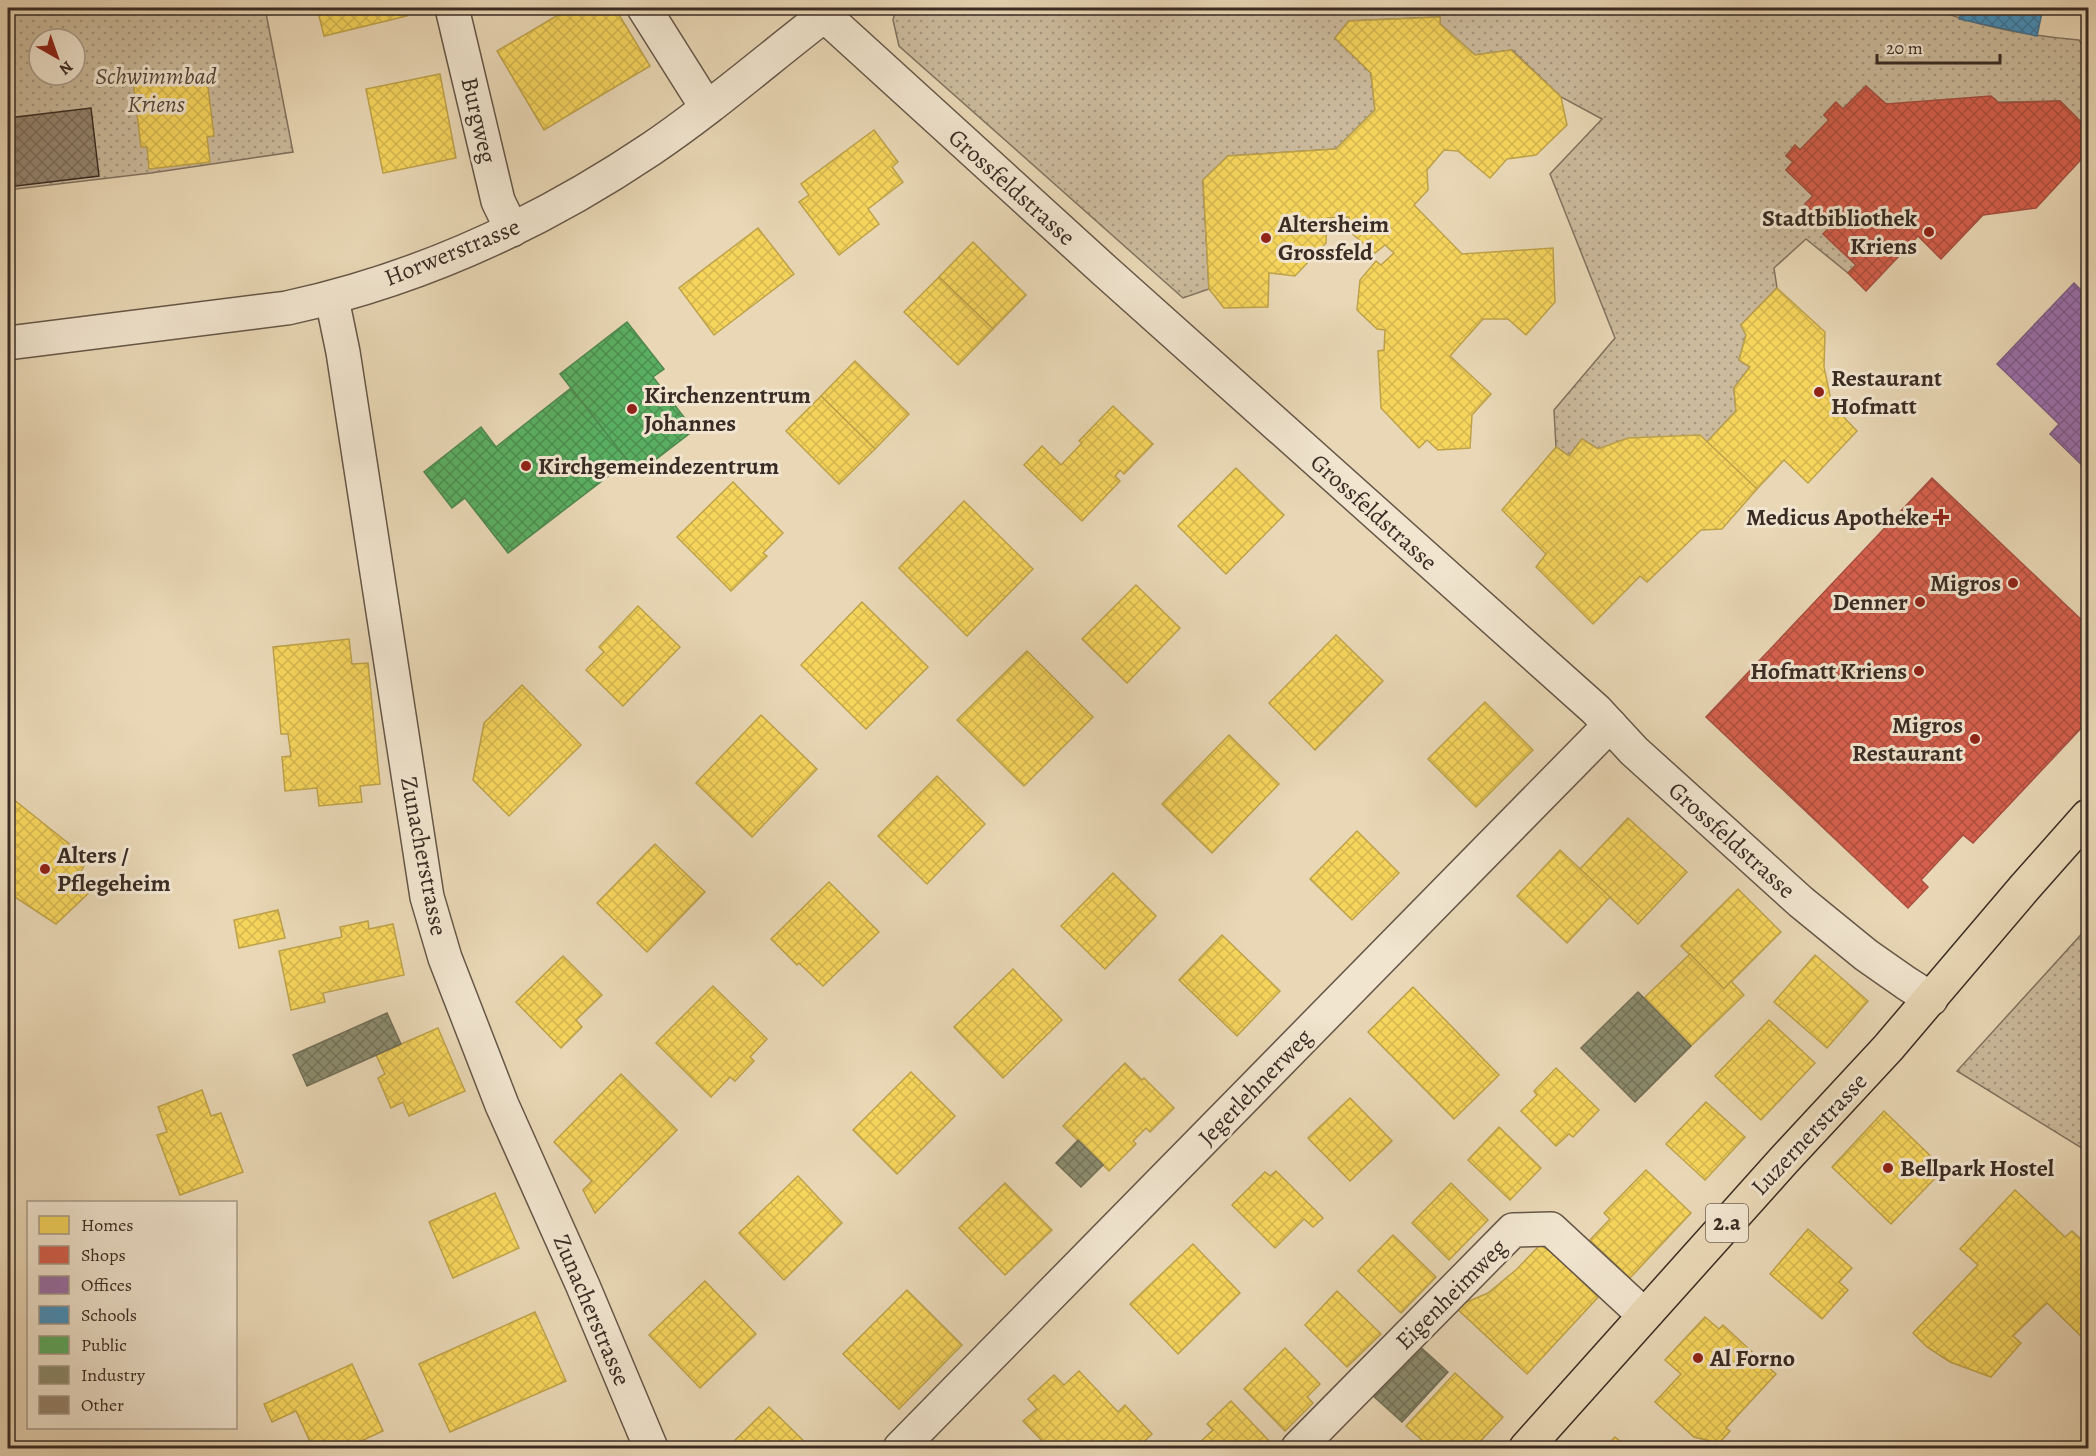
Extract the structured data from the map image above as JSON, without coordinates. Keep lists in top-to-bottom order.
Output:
{
  "streets": {
    "main road": ["Luzernerstrasse", "2.a"],
    "street": [
      "Burgweg",
      "Grossfeldstrasse",
      "Horwerstrasse",
      "Zunacherstrasse",
      "Jegerlehnerweg",
      "Eigenheimweg"
    ]
  },
  "crossings": [
    ["Burgweg", "Horwerstrasse"],
    ["Grossfeldstrasse", "Horwerstrasse"],
    ["Grossfeldstrasse", "Jegerlehnerweg"],
    ["Grossfeldstrasse", "Luzernerstrasse"],
    ["Horwerstrasse", "Zunacherstrasse"],
    ["Luzernerstrasse", "Eigenheimweg"]
  ],
  "parks": ["Schwimmbad Kriens"],
  "places": {
    "other": [
      "Stadtbibliothek Kriens",
      "Altersheim Grossfeld",
      "Restaurant Hofmatt",
      "Kirchenzentrum Johannes",
      "Kirchgemeindezentrum",
      "Migros",
      "Denner",
      "Hofmatt Kriens",
      "Migros Restaurant",
      "Alters / Pflegeheim",
      "Bellpark Hostel",
      "Al Forno"
    ],
    "health": ["Medicus Apotheke"]
  },
  "legend": [
    "Homes",
    "Shops",
    "Offices",
    "Schools",
    "Public",
    "Industry",
    "Other"
  ],
  "scale_bar": "20 m",
  "north": "bottom right"
}
